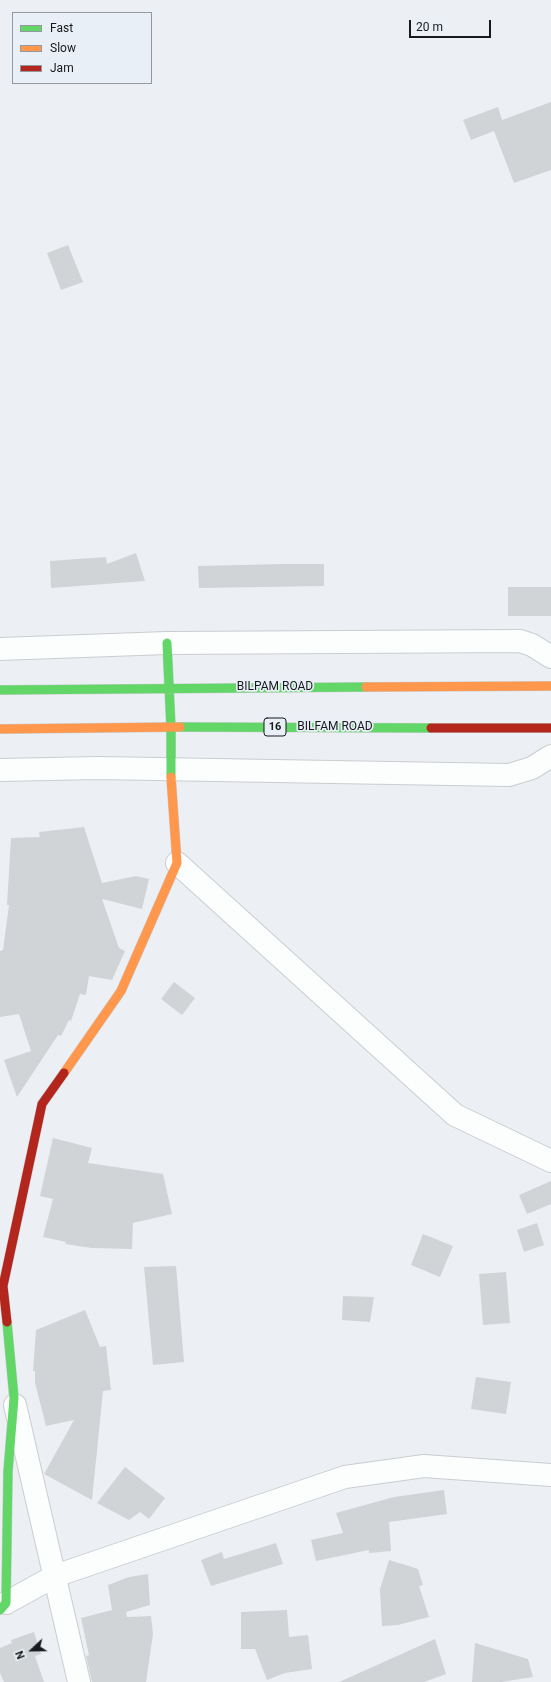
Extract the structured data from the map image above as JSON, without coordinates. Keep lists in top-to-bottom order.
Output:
{
  "streets": {
    "main road": ["BILPAM ROAD", "16", "BILFAM ROAD"]
  },
  "legend": ["Fast", "Slow", "Jam"],
  "scale_bar": "20 m",
  "north": "left"
}
